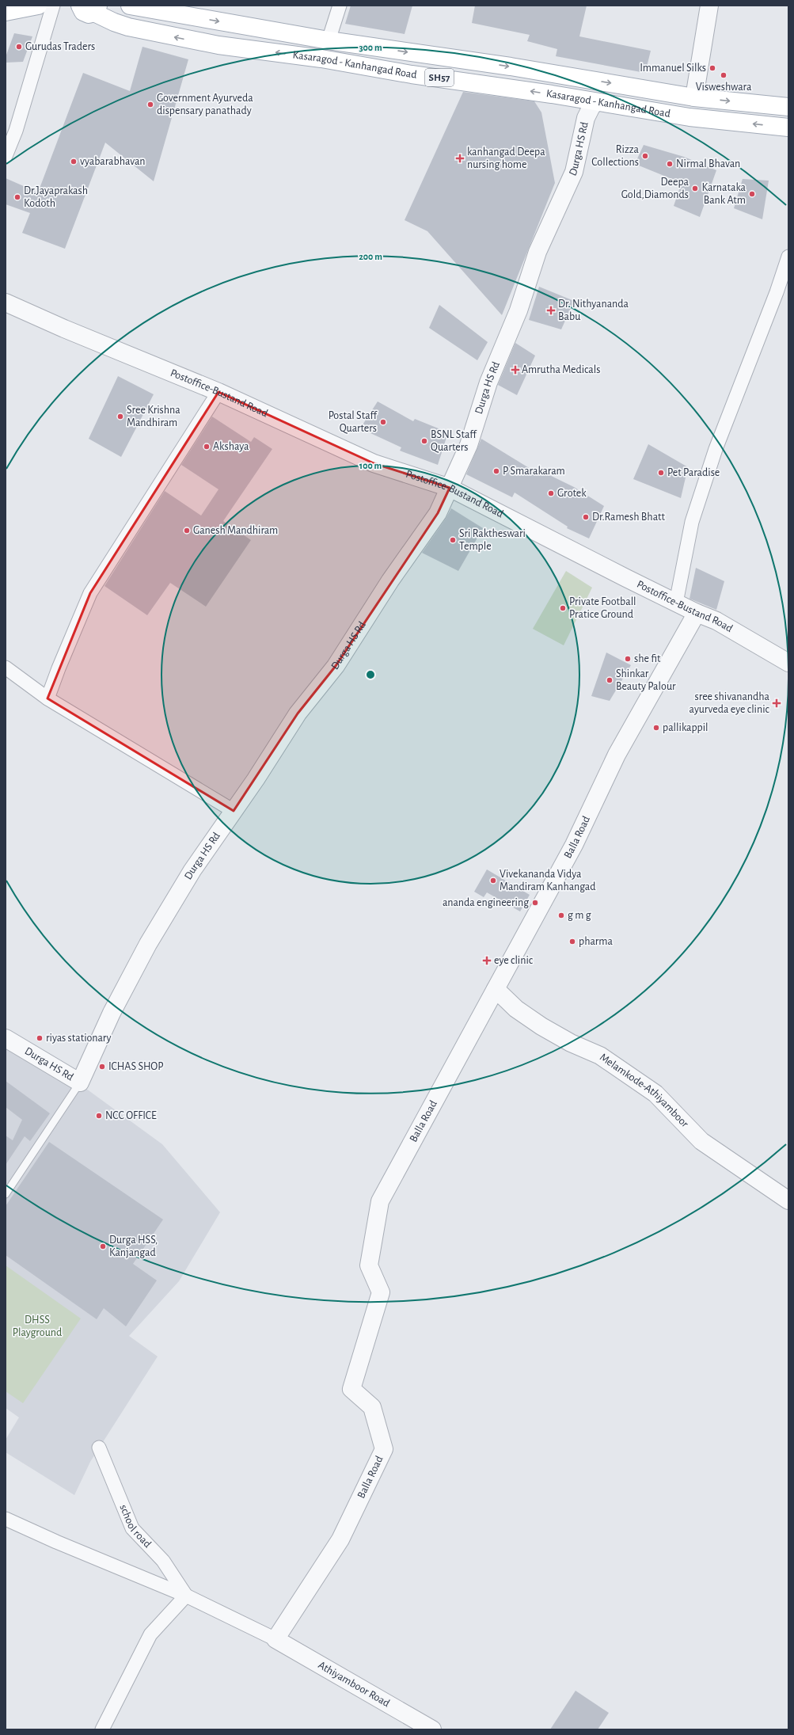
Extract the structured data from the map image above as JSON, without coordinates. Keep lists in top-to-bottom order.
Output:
{
  "streets": {
    "main road": ["Kasaragod - Kanhangad Road", "SH57"],
    "street": [
      "Durga HS Rd",
      "Postoffice-Bustand Road",
      "Balla Road",
      "Melamkode-Athiyamboor",
      "school road",
      "Athiyamboor Road"
    ]
  },
  "crossings": [
    ["Kasaragod - Kanhangad Road", "Durga HS Rd"],
    ["Durga HS Rd", "Postoffice-Bustand Road"],
    ["Postoffice-Bustand Road", "Balla Road"],
    ["Balla Road", "Melamkode-Athiyamboor"],
    ["Balla Road", "Athiyamboor Road"]
  ],
  "parks": ["DHSS Playground"],
  "places": {
    "other": [
      "Gurudas Traders",
      "Immanuel Silks",
      "Visweshwara",
      "Government Ayurveda dispensary panathady",
      "Rizza Collections",
      "vyabarabhavan",
      "Nirmal Bhavan",
      "Deepa Gold,Diamonds",
      "Karnataka Bank Atm",
      "Dr.Jayaprakash Kodoth",
      "Sree Krishna Mandhiram",
      "Postal Staff Quarters",
      "BSNL Staff Quarters",
      "Akshaya",
      "P Smarakaram",
      "Pet Paradise",
      "Grotek",
      "Dr.Ramesh Bhatt",
      "Ganesh Mandhiram",
      "Sri Raktheswari Temple",
      "Private Football Pratice Ground",
      "she fit",
      "Shinkar Beauty Palour",
      "pallikappil",
      "Vivekananda Vidya Mandiram Kanhangad",
      "ananda engineering",
      "g m g",
      "pharma",
      "riyas stationary",
      "ICHAS SHOP",
      "NCC OFFICE",
      "Durga HSS, Kanjangad"
    ],
    "health": [
      "kanhangad Deepa nursing home",
      "Dr. Nithyananda Babu",
      "Amrutha Medicals",
      "sree shivanandha ayurveda eye clinic",
      "eye clinic"
    ]
  },
  "rings": ["300 m", "200 m", "100 m"]
}
